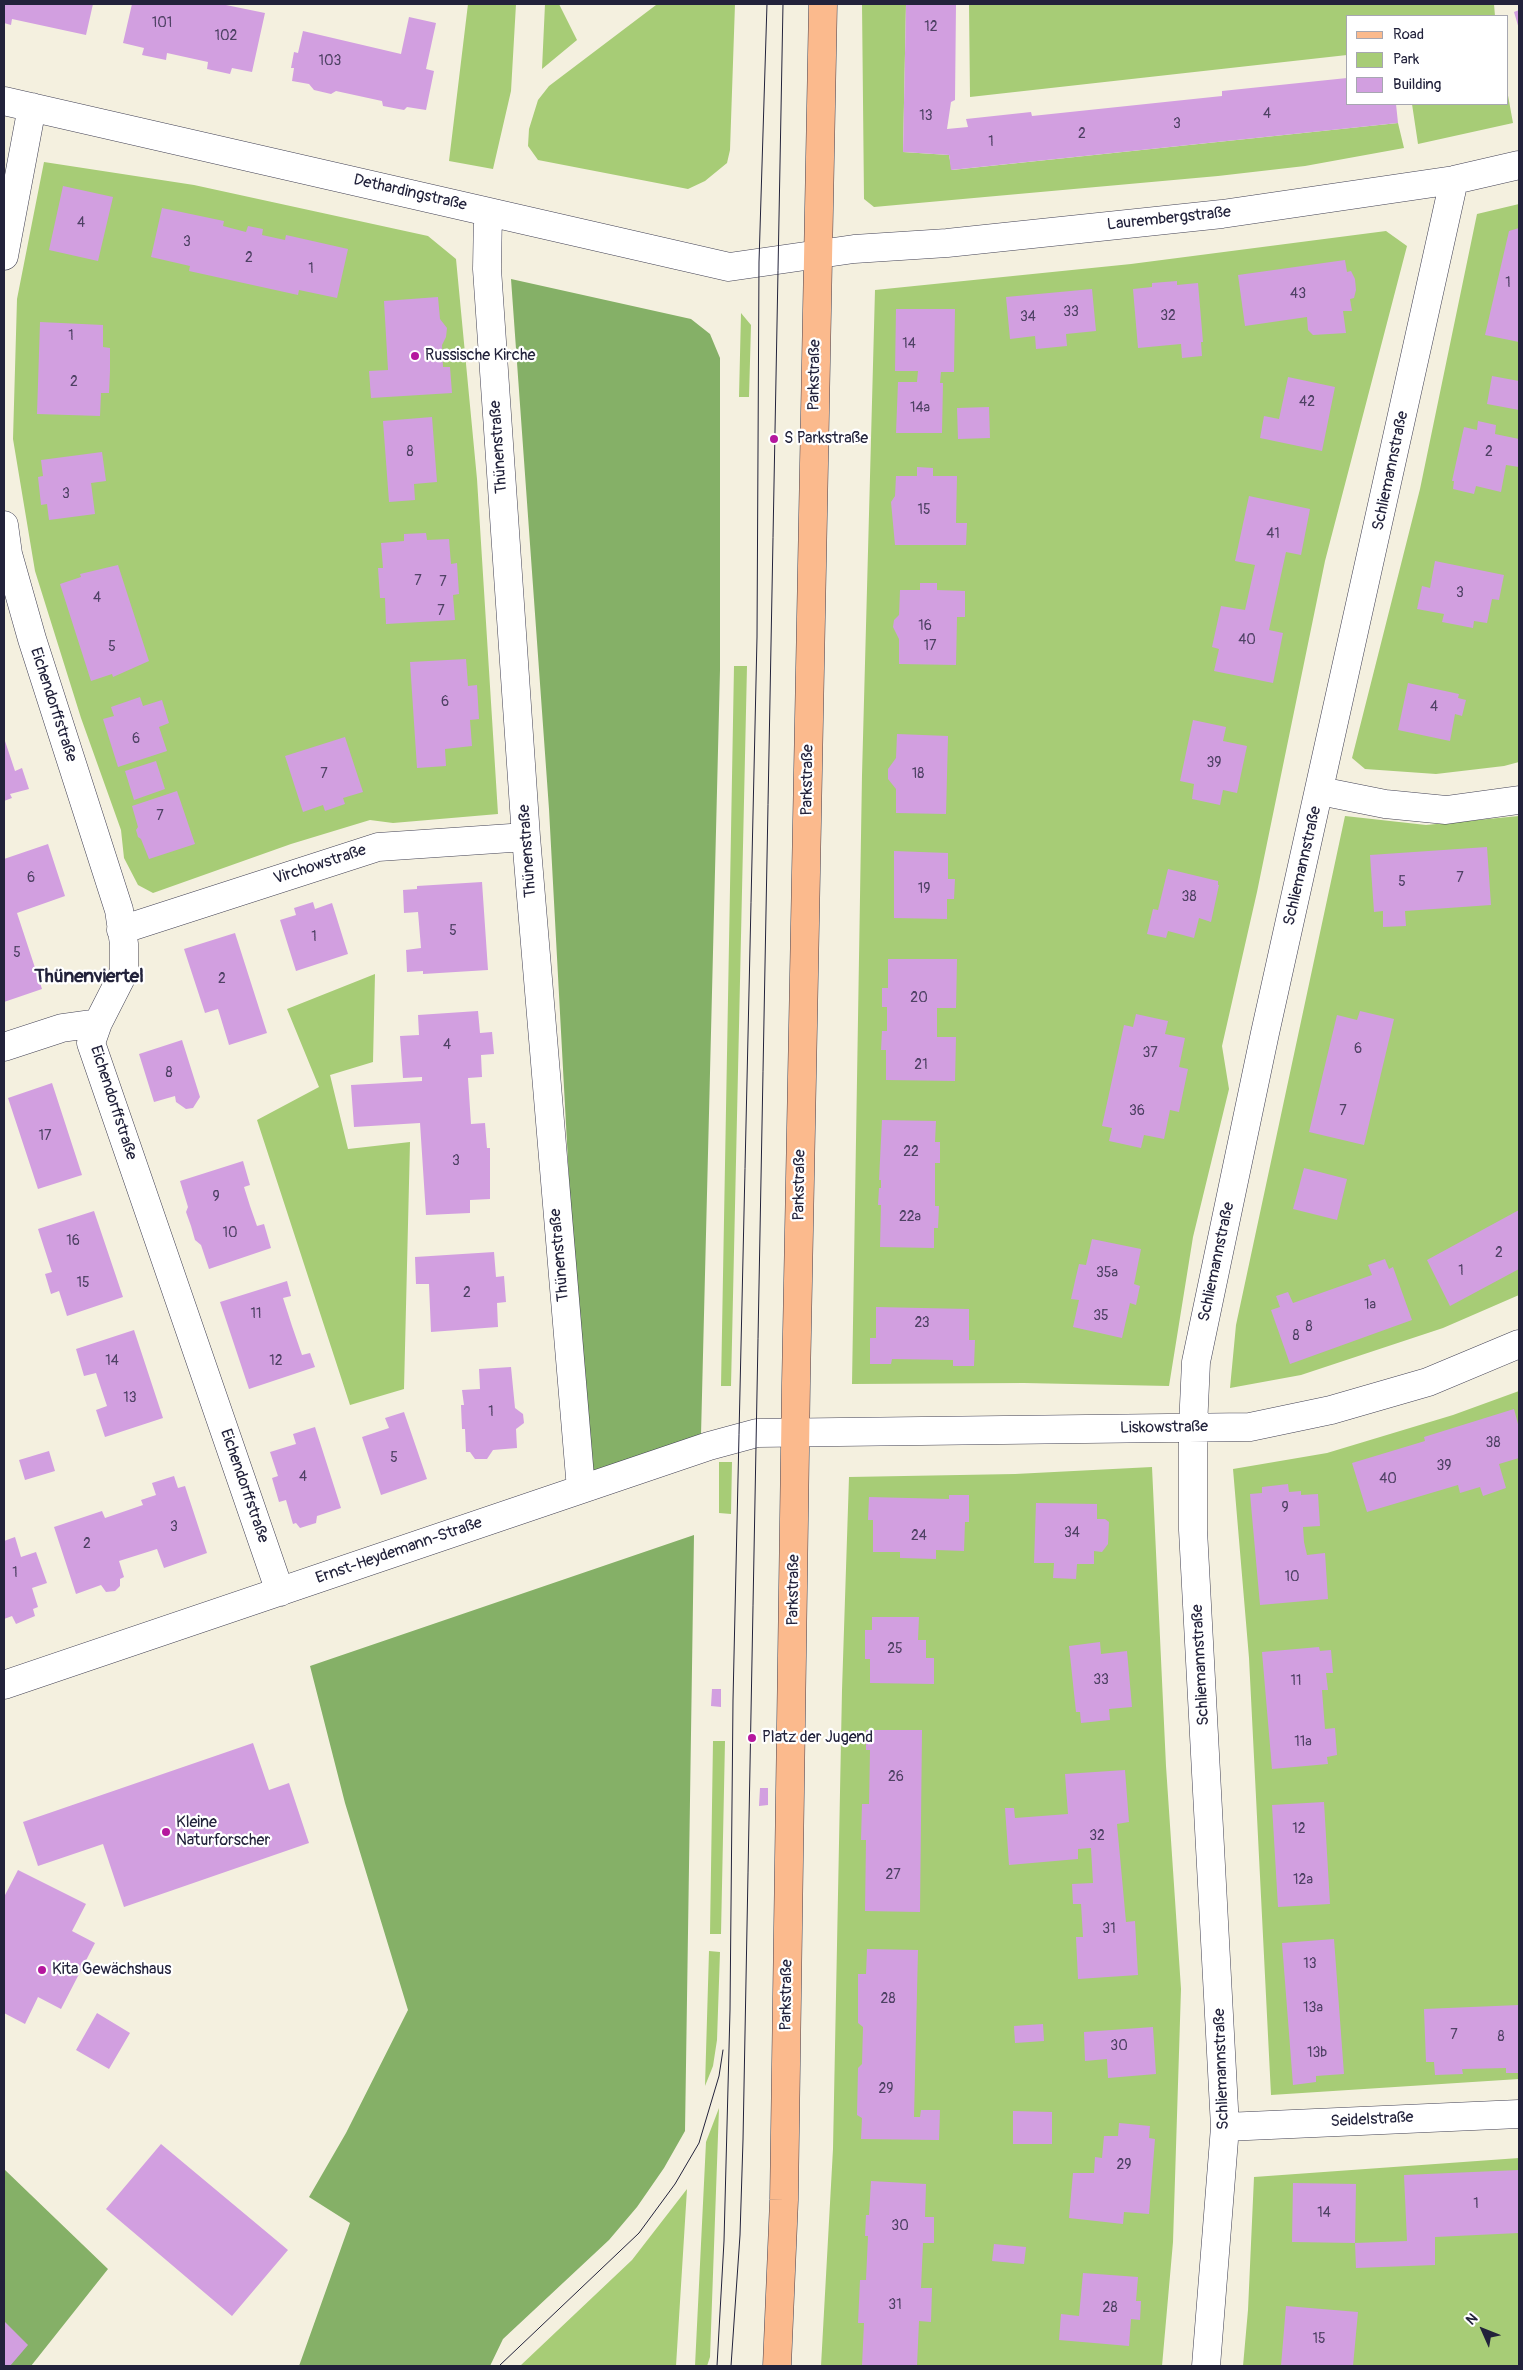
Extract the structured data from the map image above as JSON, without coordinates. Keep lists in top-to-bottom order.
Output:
{
  "streets": {
    "main road": ["Parkstraße"],
    "street": [
      "Dethardingstraße",
      "Laurembergstraße",
      "Thünenstraße",
      "Schliemannstraße",
      "Eichendorffstraße",
      "Virchowstraße",
      "Liskowstraße",
      "Ernst-Heydemann-Straße",
      "Seidelstraße"
    ]
  },
  "crossings": [
    ["Dethardingstraße", "Laurembergstraße"],
    ["Dethardingstraße", "Parkstraße"],
    ["Dethardingstraße", "Thünenstraße"],
    ["Laurembergstraße", "Parkstraße"],
    ["Laurembergstraße", "Schliemannstraße"],
    ["Parkstraße", "Liskowstraße"],
    ["Parkstraße", "Ernst-Heydemann-Straße"],
    ["Thünenstraße", "Virchowstraße"],
    ["Thünenstraße", "Ernst-Heydemann-Straße"],
    ["Schliemannstraße", "Liskowstraße"],
    ["Schliemannstraße", "Seidelstraße"],
    ["Eichendorffstraße", "Virchowstraße"],
    ["Eichendorffstraße", "Ernst-Heydemann-Straße"],
    ["Liskowstraße", "Ernst-Heydemann-Straße"]
  ],
  "districts": ["Thünenviertel"],
  "places": [
    "Russische Kirche",
    "S Parkstraße",
    "Platz der Jugend",
    "Kleine Naturforscher",
    "Kita Gewächshaus"
  ],
  "house_numbers": [
    "101",
    "12",
    "102",
    "103",
    "4",
    "13",
    "3",
    "2",
    "1",
    "4",
    "3",
    "2",
    "1",
    "1",
    "43",
    "33",
    "32",
    "34",
    "1",
    "14",
    "2",
    "42",
    "14a",
    "8",
    "2",
    "3",
    "15",
    "41",
    "7",
    "7",
    "3",
    "4",
    "7",
    "16",
    "40",
    "17",
    "5",
    "6",
    "4",
    "6",
    "39",
    "7",
    "18",
    "7",
    "6",
    "7",
    "5",
    "19",
    "38",
    "5",
    "1",
    "5",
    "2",
    "20",
    "4",
    "6",
    "37",
    "21",
    "8",
    "36",
    "7",
    "17",
    "22",
    "3",
    "9",
    "22a",
    "10",
    "16",
    "2",
    "1",
    "35a",
    "15",
    "2",
    "1a",
    "11",
    "35",
    "23",
    "8",
    "8",
    "14",
    "12",
    "13",
    "1",
    "38",
    "5",
    "39",
    "4",
    "40",
    "9",
    "3",
    "34",
    "24",
    "2",
    "1",
    "10",
    "25",
    "33",
    "11",
    "11a",
    "26",
    "12",
    "32",
    "27",
    "12a",
    "31",
    "13",
    "28",
    "13a",
    "7",
    "8",
    "30",
    "13b",
    "29",
    "29",
    "1",
    "14",
    "30",
    "31",
    "28",
    "15"
  ],
  "legend": ["Road", "Park", "Building"],
  "north": "top left"
}
